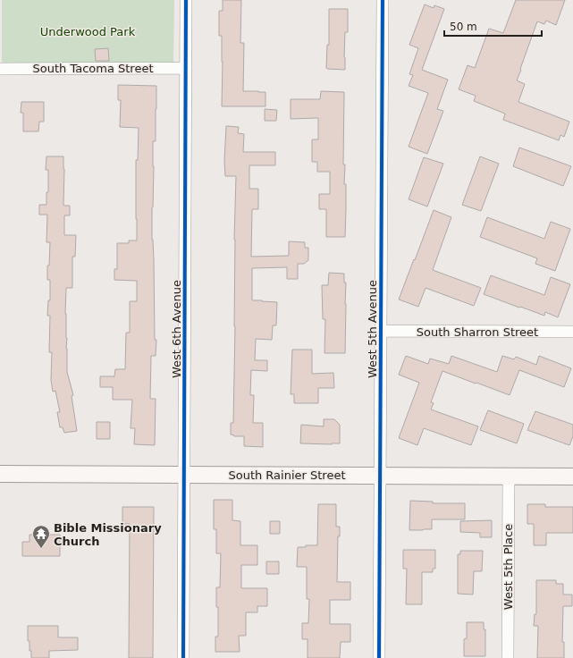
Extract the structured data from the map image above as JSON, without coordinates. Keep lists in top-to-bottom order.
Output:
{
  "streets": {
    "street": [
      "South Tacoma Street",
      "West 6th Avenue",
      "West 5th Avenue",
      "South Sharron Street",
      "South Rainier Street",
      "West 5th Place"
    ]
  },
  "crossings": [
    ["South Tacoma Street", "West 6th Avenue"],
    ["West 6th Avenue", "South Rainier Street"],
    ["West 5th Avenue", "South Sharron Street"],
    ["West 5th Avenue", "South Rainier Street"],
    ["South Rainier Street", "West 5th Place"]
  ],
  "parks": ["Underwood Park"],
  "places": {
    "temple": ["Bible Missionary Church"]
  },
  "scale_bar": "50 m"
}
